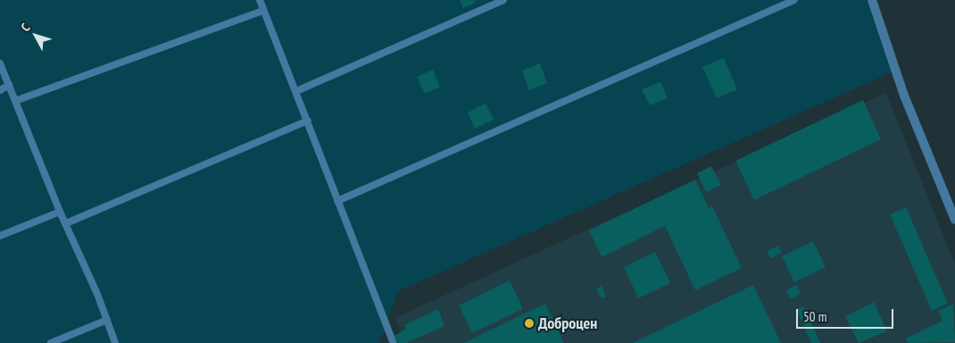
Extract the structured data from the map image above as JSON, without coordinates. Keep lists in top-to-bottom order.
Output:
{
  "places": ["Доброцен"],
  "scale_bar": "50 m",
  "north": "top left"
}
